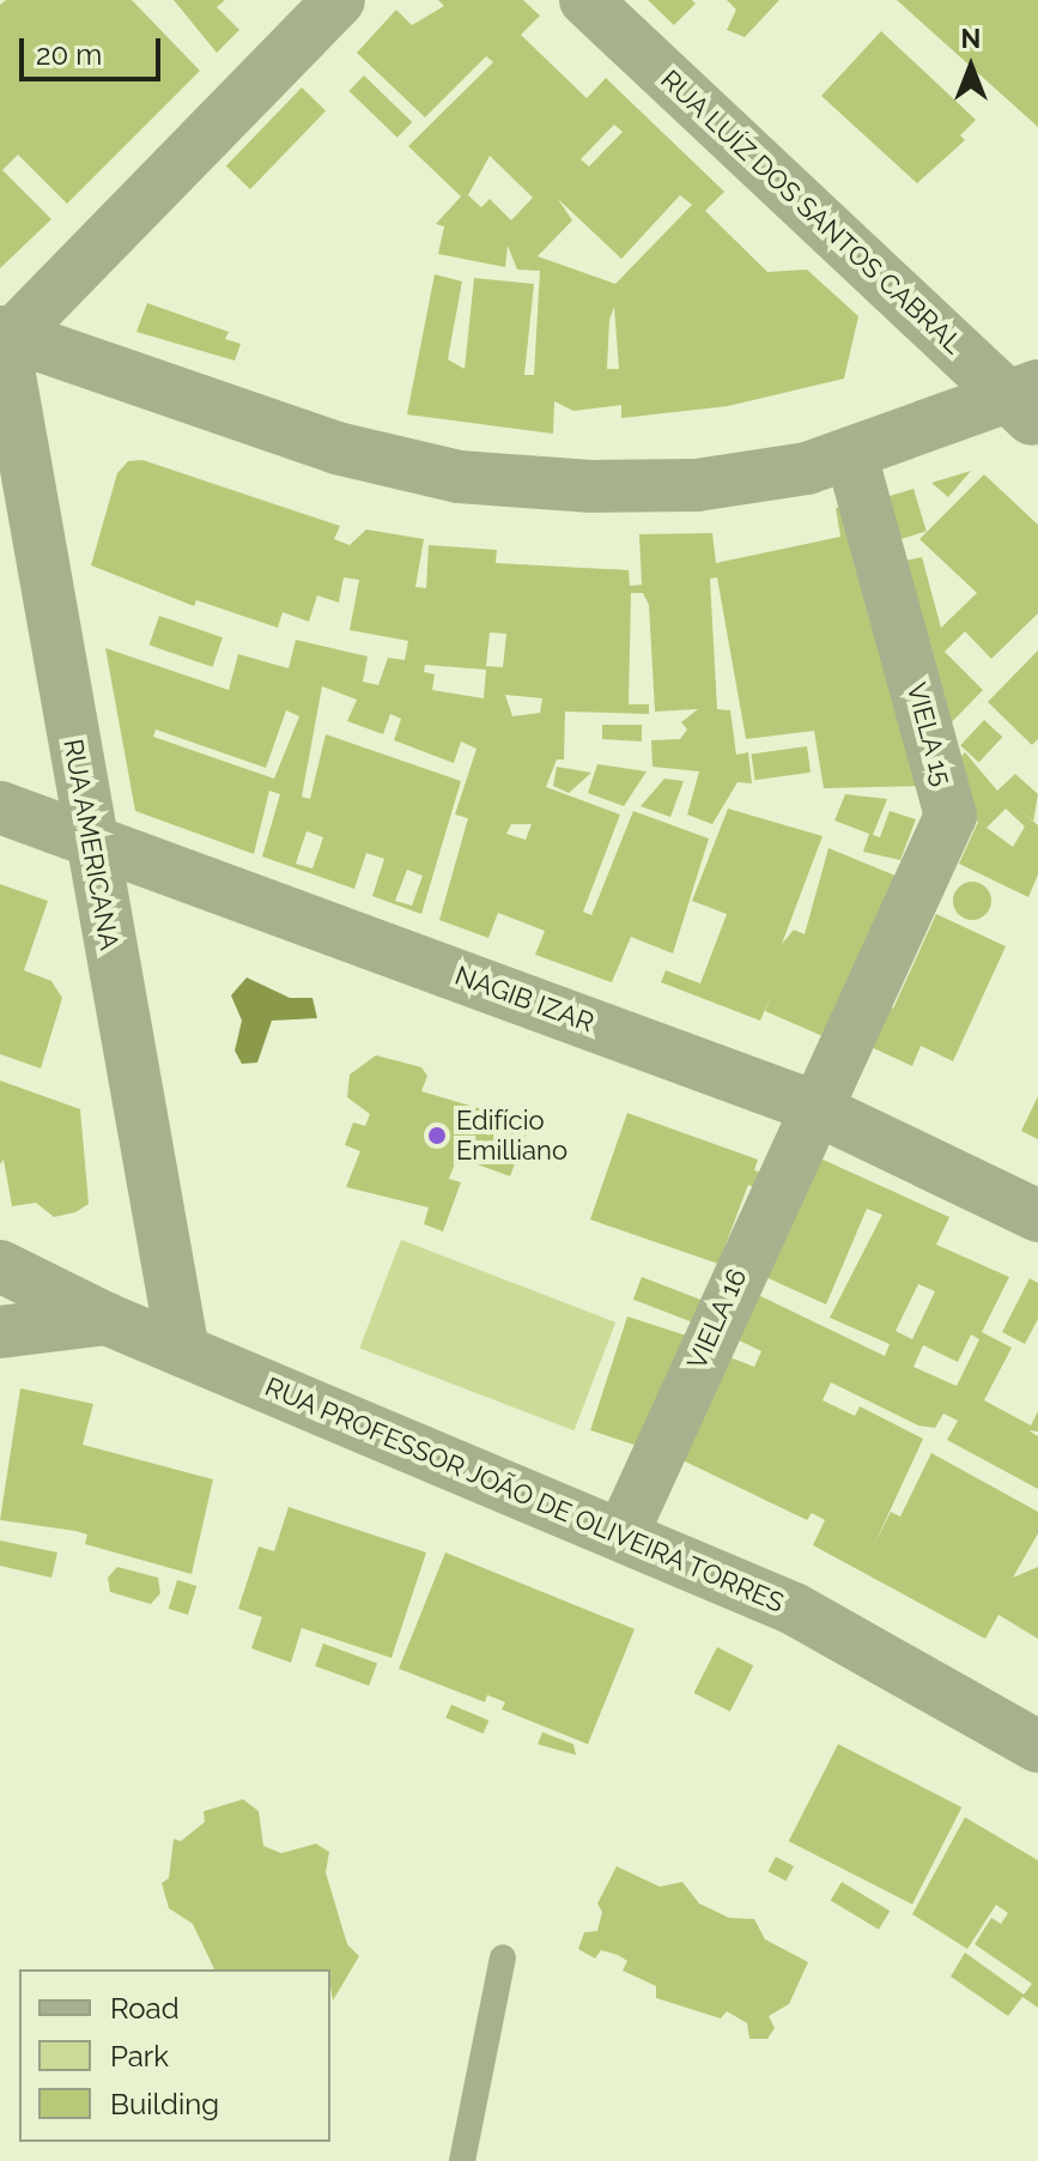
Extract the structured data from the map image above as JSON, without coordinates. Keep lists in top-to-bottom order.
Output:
{
  "streets": {
    "street": [
      "RUA LUÍZ DOS SANTOS CABRAL",
      "VIELA 15",
      "RUA AMERICANA",
      "NAGIB IZAR",
      "VIELA 16",
      "RUA PROFESSOR JOÃO DE OLIVEIRA TORRES"
    ]
  },
  "crossings": [
    ["VIELA 15", "NAGIB IZAR"],
    ["VIELA 15", "VIELA 16"],
    ["RUA AMERICANA", "NAGIB IZAR"],
    ["RUA AMERICANA", "RUA PROFESSOR JOÃO DE OLIVEIRA TORRES"],
    ["NAGIB IZAR", "VIELA 16"],
    ["VIELA 16", "RUA PROFESSOR JOÃO DE OLIVEIRA TORRES"]
  ],
  "places": ["Edifício Emilliano"],
  "legend": ["Road", "Park", "Building"],
  "scale_bar": "20 m",
  "north": "top"
}
